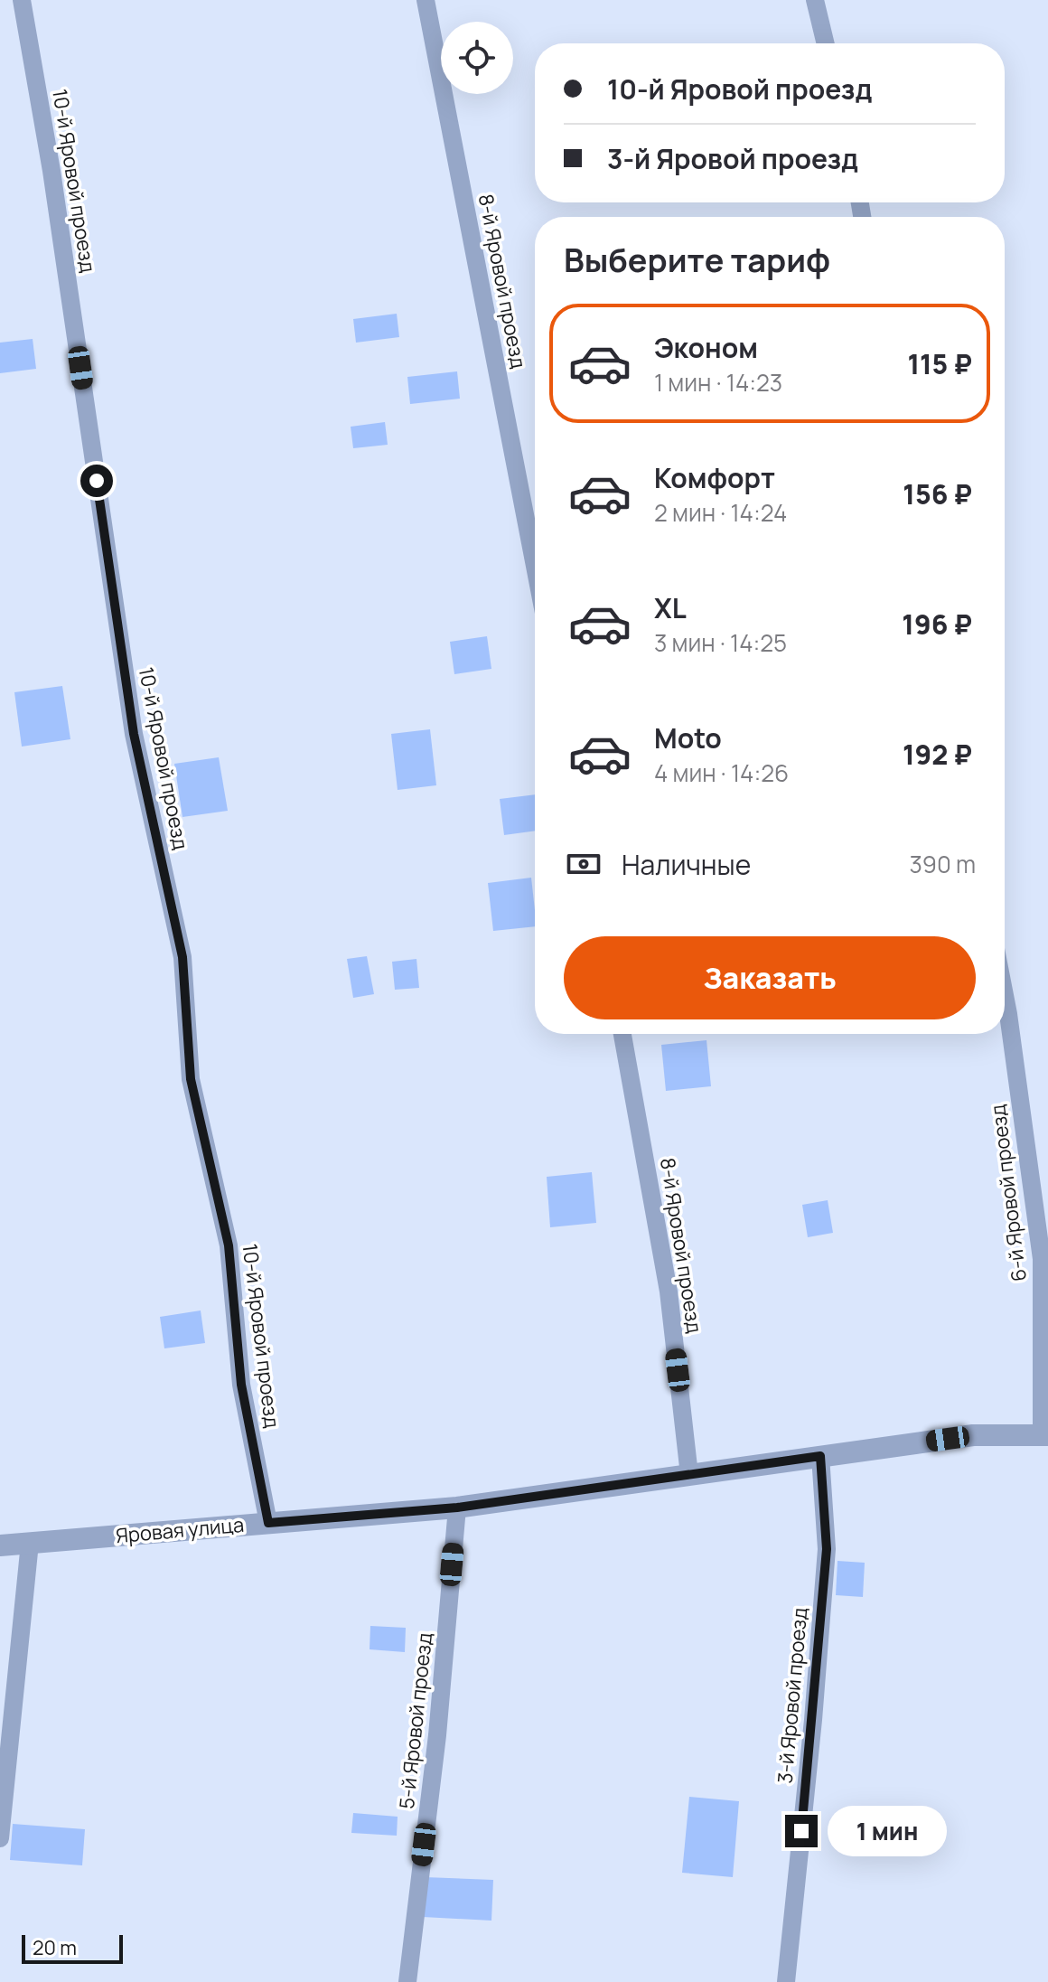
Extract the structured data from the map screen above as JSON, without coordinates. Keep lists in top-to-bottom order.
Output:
{
  "streets": {
    "street": ["Яровая улица"],
    "lane": [
      "10-й Яровой проезд",
      "8-й Яровой проезд",
      "6-й Яровой проезд",
      "3-й Яровой проезд",
      "5-й Яровой проезд"
    ]
  },
  "crossings": [
    ["10-й Яровой проезд", "Яровая улица"],
    ["8-й Яровой проезд", "Яровая улица"],
    ["6-й Яровой проезд", "Яровая улица"],
    ["Яровая улица", "3-й Яровой проезд"],
    ["Яровая улица", "5-й Яровой проезд"]
  ],
  "scale_bar": "20 m",
  "page": {
    "banner": ["10-й Яровой проезд", "3-й Яровой проезд"],
    "heading": "Выберите тариф",
    "list": [
      {
        "name": "Эконом",
        "note": "1 мин · 14:23",
        "value": "115 ₽"
      },
      {
        "name": "Комфорт",
        "note": "2 мин · 14:24",
        "value": "156 ₽"
      },
      {
        "name": "XL",
        "note": "3 мин · 14:25",
        "value": "196 ₽"
      },
      {
        "name": "Moto",
        "note": "4 мин · 14:26",
        "value": "192 ₽"
      }
    ],
    "pay": ["Наличные", "390 m"],
    "buttons": "Заказать",
    "bubble": "1 мин",
    "scale": "20 m"
  }
}
